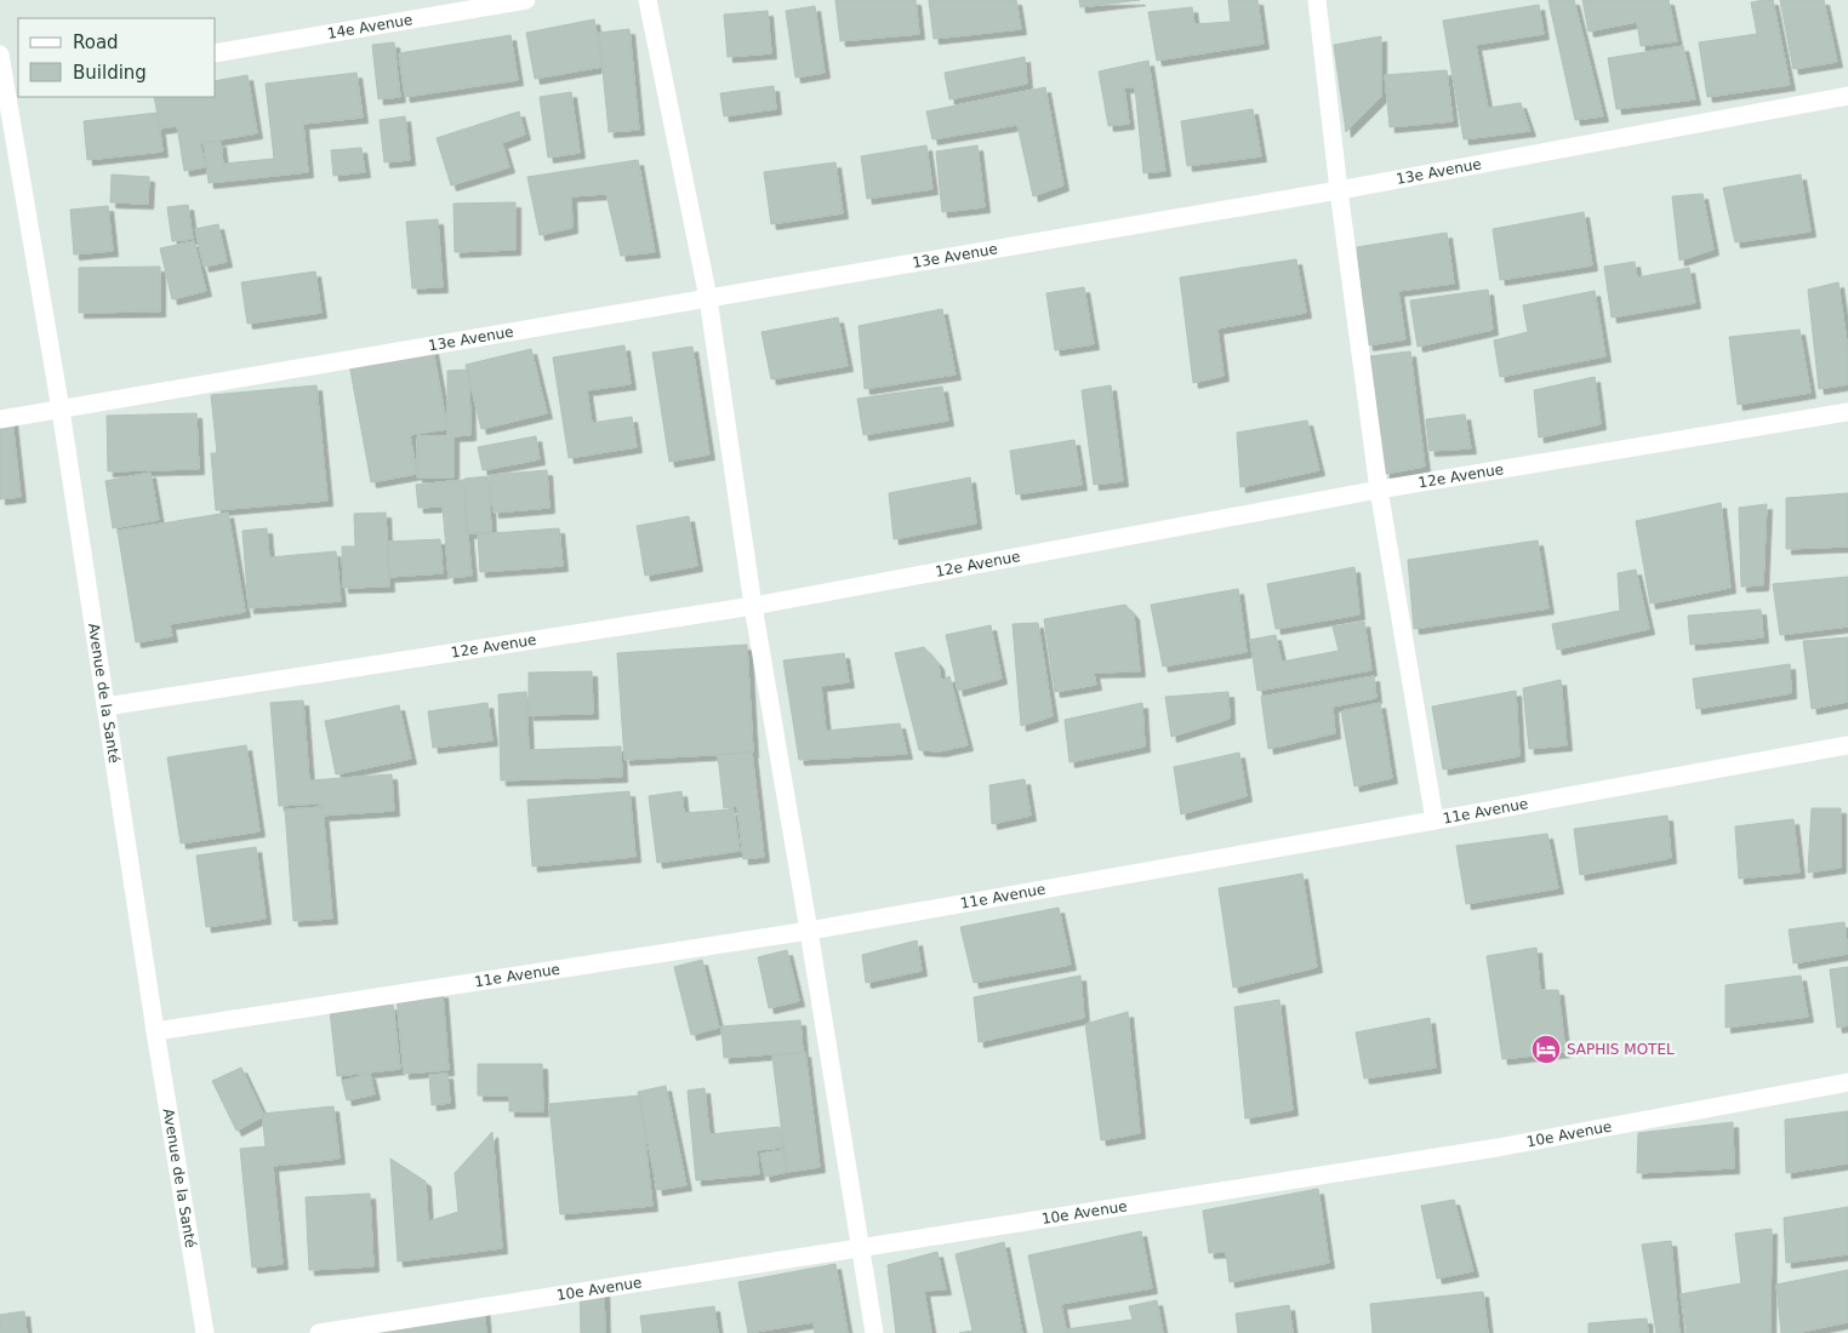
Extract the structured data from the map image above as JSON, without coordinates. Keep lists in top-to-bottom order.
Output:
{
  "streets": {
    "street": [
      "14e Avenue",
      "13e Avenue",
      "12e Avenue",
      "Avenue de la Santé",
      "11e Avenue",
      "10e Avenue"
    ]
  },
  "crossings": [
    ["13e Avenue", "Avenue de la Santé"],
    ["12e Avenue", "Avenue de la Santé"],
    ["Avenue de la Santé", "11e Avenue"]
  ],
  "places": {
    "hotel": ["SAPHIS MOTEL"]
  },
  "legend": ["Road", "Building"]
}
